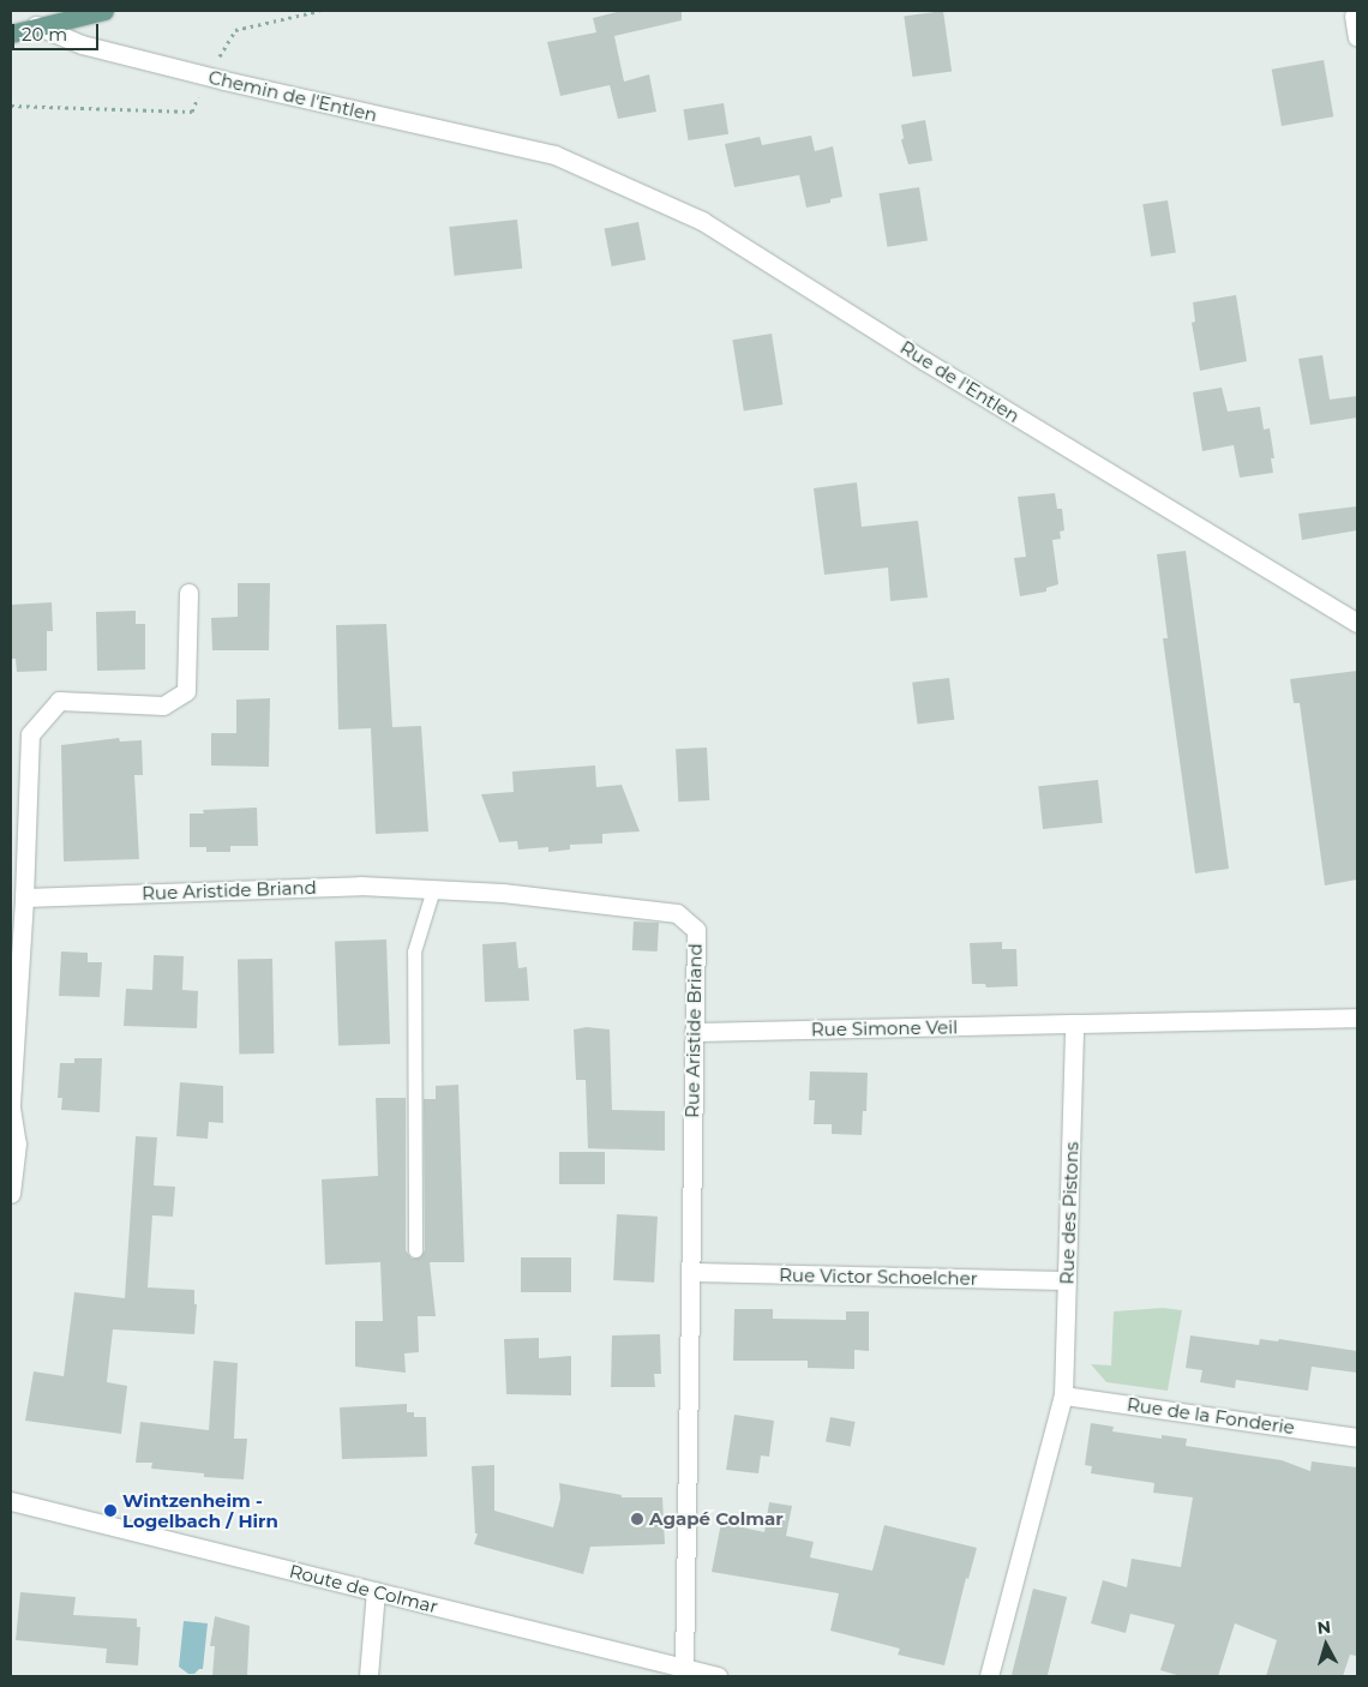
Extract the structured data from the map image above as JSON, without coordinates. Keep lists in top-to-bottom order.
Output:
{
  "streets": {
    "street": [
      "Chemin de l'Entlen",
      "Rue de l'Entlen",
      "Rue Aristide Briand",
      "Rue Simone Veil",
      "Rue des Pistons",
      "Rue Victor Schoelcher",
      "Rue de la Fonderie",
      "Route de Colmar"
    ]
  },
  "crossings": [
    ["Chemin de l'Entlen", "Rue de l'Entlen"],
    ["Rue Aristide Briand", "Rue Simone Veil"],
    ["Rue Aristide Briand", "Rue Victor Schoelcher"],
    ["Rue Aristide Briand", "Route de Colmar"],
    ["Rue Simone Veil", "Rue des Pistons"],
    ["Rue des Pistons", "Rue Victor Schoelcher"],
    ["Rue des Pistons", "Rue de la Fonderie"]
  ],
  "places": ["Wintzenheim - Logelbach / Hirn", "Agapé Colmar"],
  "scale_bar": "20 m",
  "north": "top"
}
